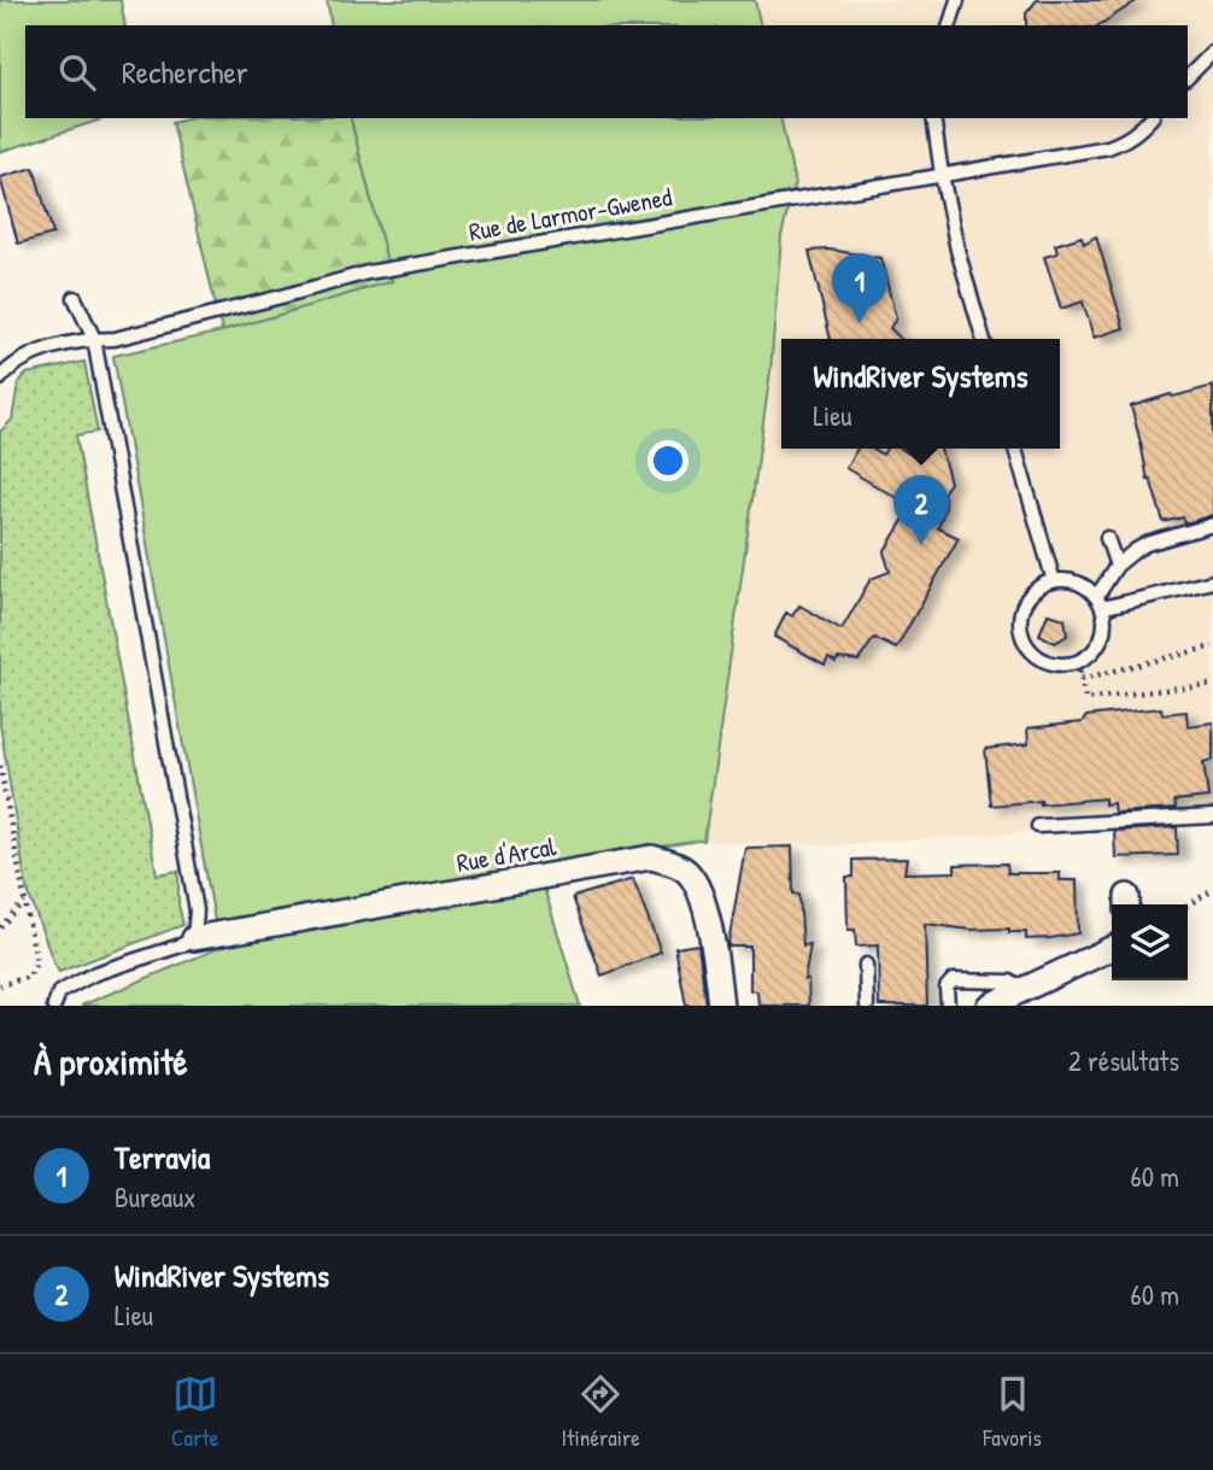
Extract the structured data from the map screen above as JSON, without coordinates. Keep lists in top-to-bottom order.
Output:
{
  "streets": {
    "street": ["Rue d'Arcal"],
    "lane": ["Rue de Larmor-Gwened"]
  },
  "page": {
    "search": "Rechercher",
    "pins": ["1", "2"],
    "popup": ["WindRiver Systems", "Lieu"],
    "heading": ["À proximité", "2 résultats"],
    "list": [
      {
        "mark": "1",
        "name": "Terravia",
        "note": "Bureaux",
        "value": "60 m"
      },
      {
        "mark": "2",
        "name": "WindRiver Systems",
        "note": "Lieu",
        "value": "60 m"
      }
    ],
    "nav": ["Carte", "Itinéraire", "Favoris"]
  }
}
